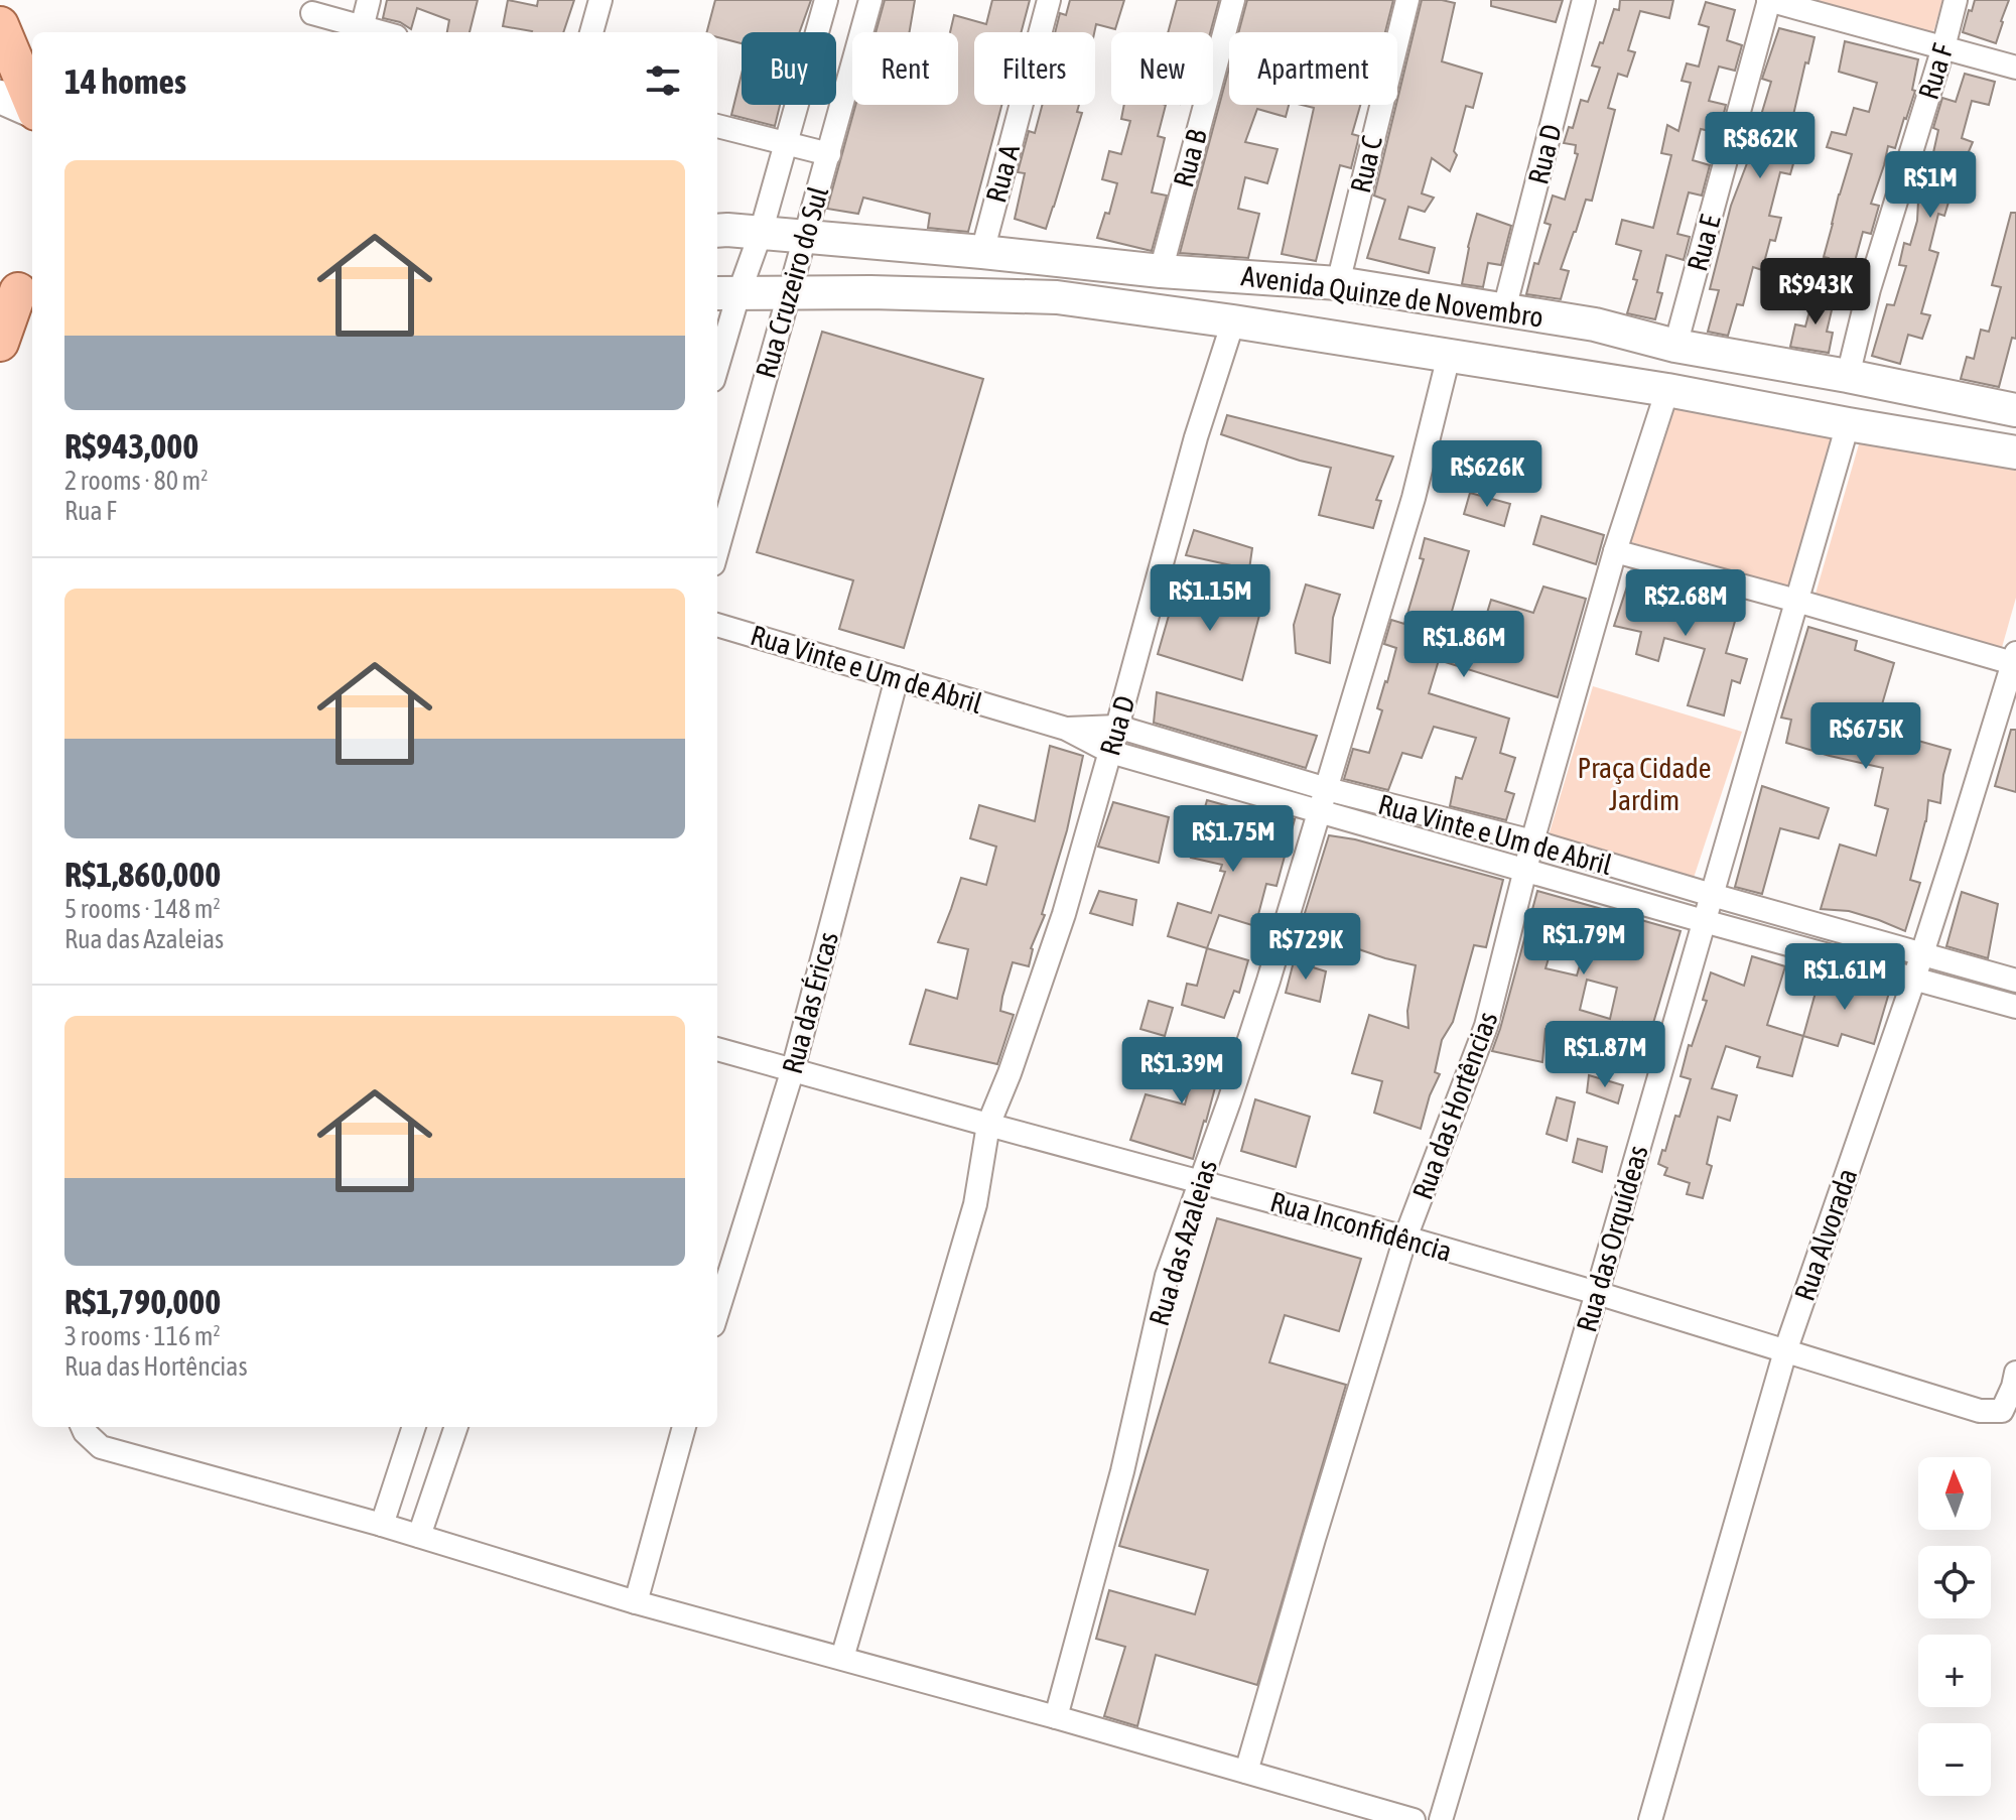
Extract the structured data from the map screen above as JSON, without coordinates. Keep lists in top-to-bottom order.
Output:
{
  "streets": {
    "main road": ["Avenida Quinze de Novembro"],
    "street": [
      "Rua F",
      "Rua D",
      "Rua B",
      "Rua C",
      "Rua A",
      "Rua E",
      "Rua Cruzeiro do Sul",
      "Rua Vinte e Um de Abril",
      "Rua das Éricas",
      "Rua das Hortências",
      "Rua Inconfidência",
      "Rua Alvorada",
      "Rua das Orquídeas",
      "Rua das Azaleias"
    ]
  },
  "crossings": [
    ["Rua F", "Avenida Quinze de Novembro"],
    ["Rua D", "Avenida Quinze de Novembro"],
    ["Rua D", "Rua Vinte e Um de Abril"],
    ["Rua D", "Rua Inconfidência"],
    ["Rua B", "Avenida Quinze de Novembro"],
    ["Rua C", "Avenida Quinze de Novembro"],
    ["Rua A", "Avenida Quinze de Novembro"],
    ["Rua E", "Avenida Quinze de Novembro"],
    ["Rua Cruzeiro do Sul", "Avenida Quinze de Novembro"],
    ["Avenida Quinze de Novembro", "Rua das Hortências"],
    ["Avenida Quinze de Novembro", "Rua das Orquídeas"],
    ["Avenida Quinze de Novembro", "Rua das Azaleias"],
    ["Rua Vinte e Um de Abril", "Rua das Éricas"],
    ["Rua Vinte e Um de Abril", "Rua das Hortências"],
    ["Rua Vinte e Um de Abril", "Rua Alvorada"],
    ["Rua Vinte e Um de Abril", "Rua das Orquídeas"],
    ["Rua Vinte e Um de Abril", "Rua das Azaleias"],
    ["Rua das Éricas", "Rua Inconfidência"],
    ["Rua das Hortências", "Rua Inconfidência"],
    ["Rua Inconfidência", "Rua Alvorada"],
    ["Rua Inconfidência", "Rua das Orquídeas"],
    ["Rua Inconfidência", "Rua das Azaleias"]
  ],
  "parks": ["Praça Cidade Jardim"],
  "north": "top",
  "page": {
    "chip": [
      "Buy",
      "Rent",
      "Filters",
      "New",
      "Apartment"
    ],
    "heading": "14 homes",
    "price": [
      "R$862K",
      "R$1M",
      "R$943K",
      "R$626K",
      "R$1.15M",
      "R$2.68M",
      "R$1.86M",
      "R$675K",
      "R$1.75M",
      "R$1.79M",
      "R$729K",
      "R$1.61M",
      "R$1.87M",
      "R$1.39M"
    ],
    "list": [
      {
        "name": "R$943,000",
        "note": "2 rooms · 80 m² · Rua F"
      },
      {
        "name": "R$1,860,000",
        "note": "5 rooms · 148 m² · Rua das Azaleias"
      },
      {
        "name": "R$1,790,000",
        "note": "3 rooms · 116 m² · Rua das Hortências"
      }
    ],
    "map_buttons": ["+", "−"]
  }
}
